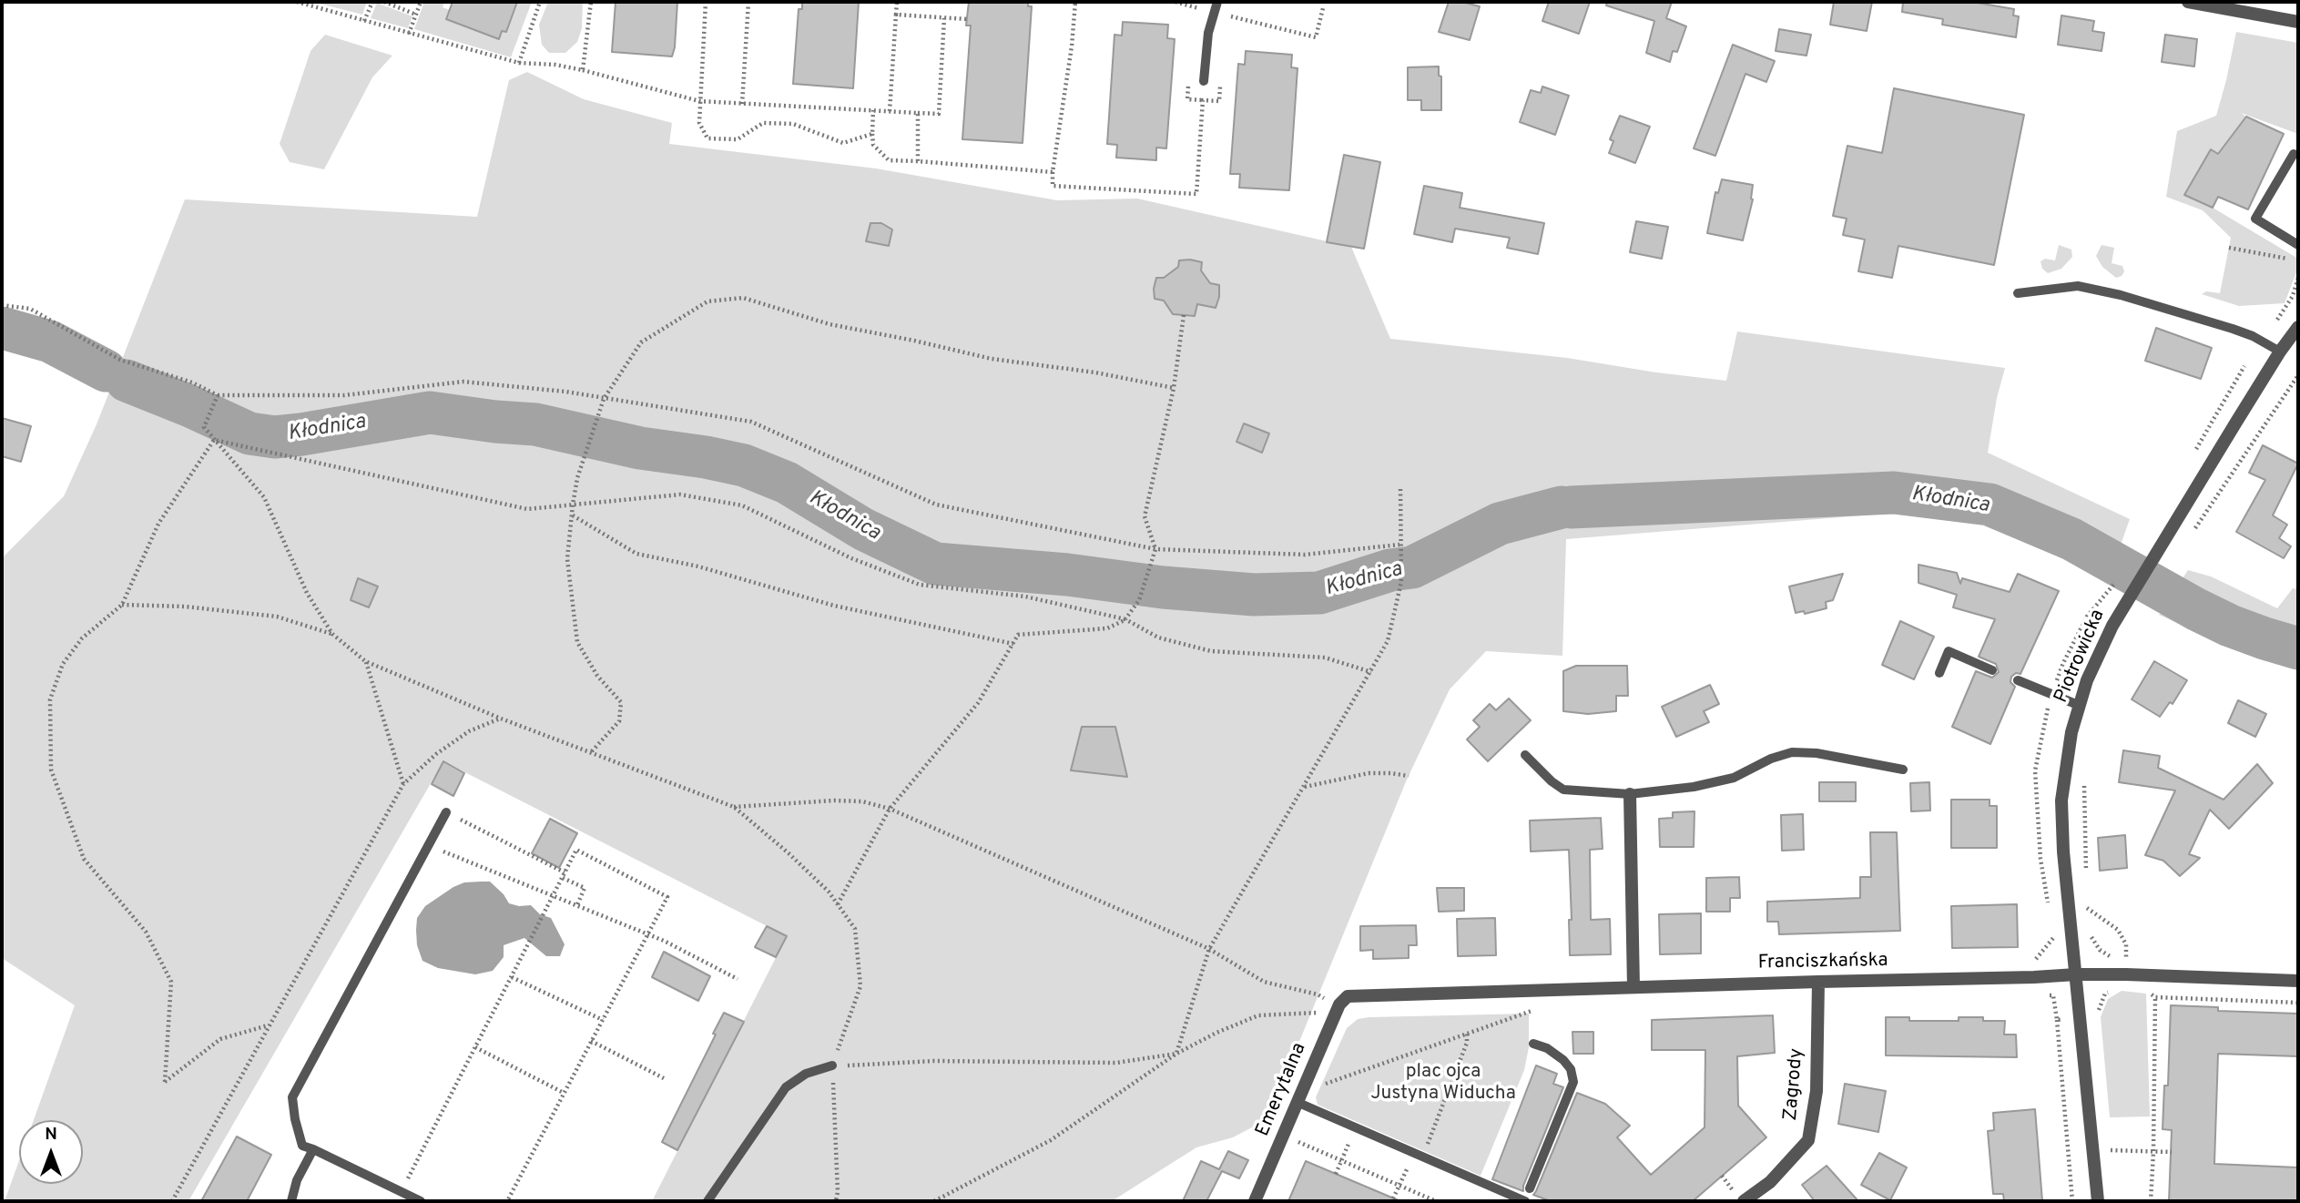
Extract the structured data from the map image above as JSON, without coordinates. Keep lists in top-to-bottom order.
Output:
{
  "streets": {
    "street": [
      "Piotrowicka",
      "Franciszkańska",
      "Zagrody",
      "Emerytalna"
    ]
  },
  "crossings": [
    ["Piotrowicka", "Franciszkańska"],
    ["Franciszkańska", "Zagrody"],
    ["Franciszkańska", "Emerytalna"]
  ],
  "water": ["Kłodnica"],
  "parks": ["plac ojca Justyna Widucha"],
  "north": "top"
}
